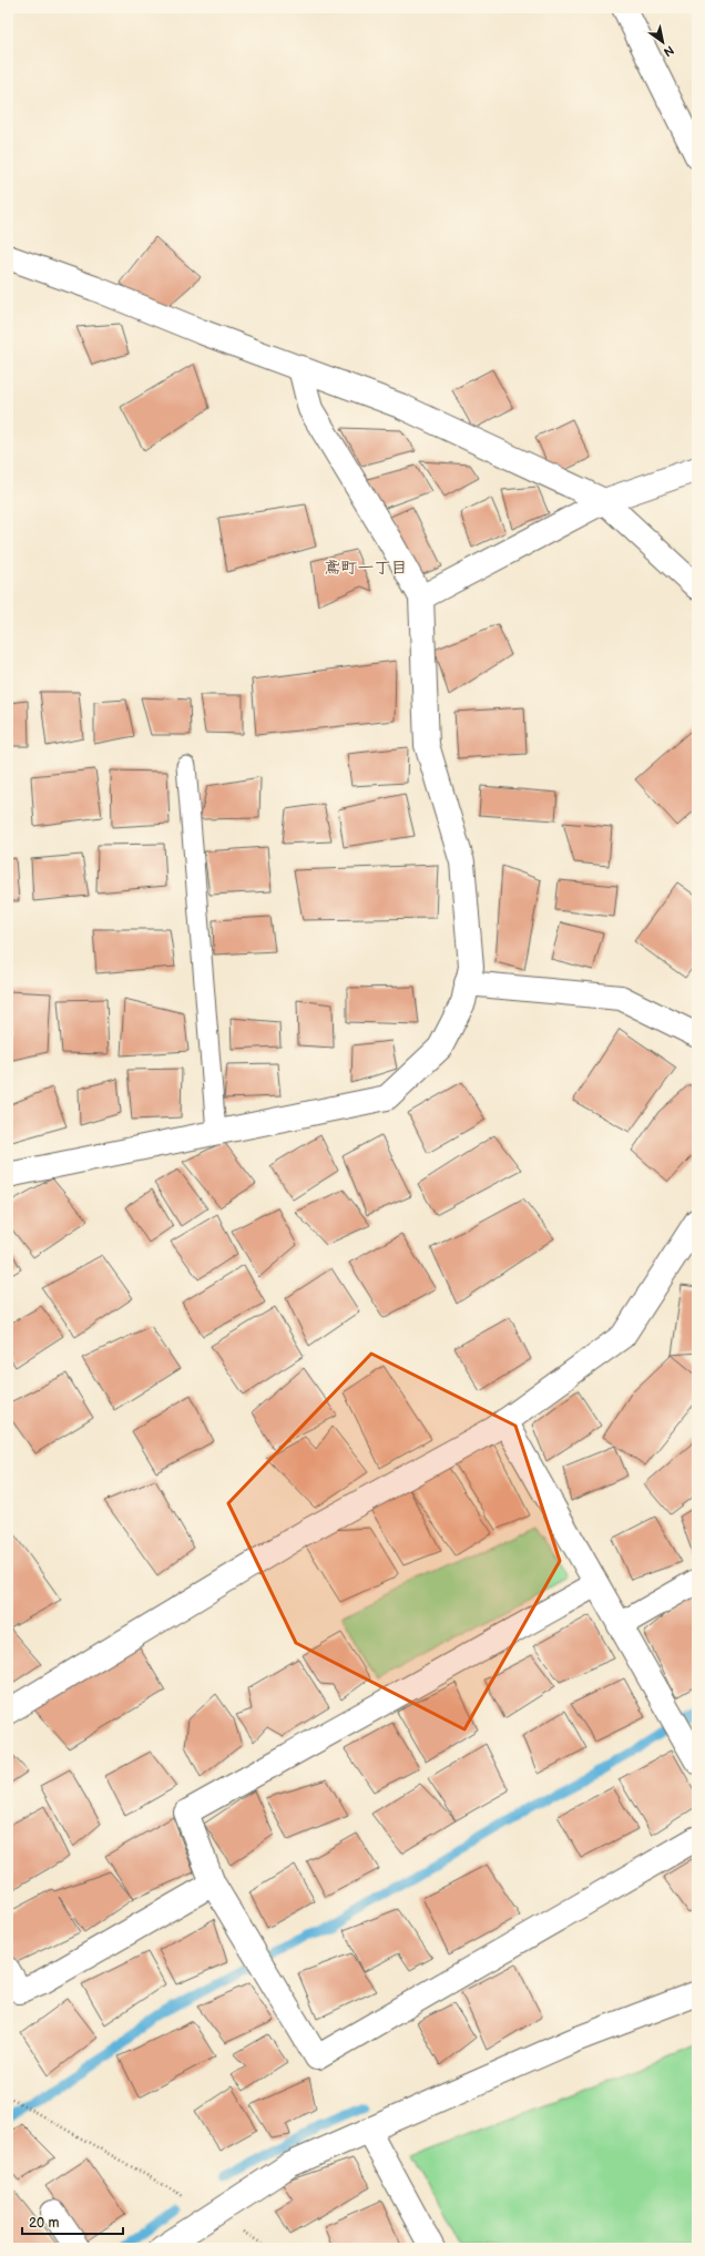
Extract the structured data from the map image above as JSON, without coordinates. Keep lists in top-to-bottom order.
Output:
{
  "districts": ["鳶町一丁目"],
  "scale_bar": "20 m",
  "north": "bottom right"
}
